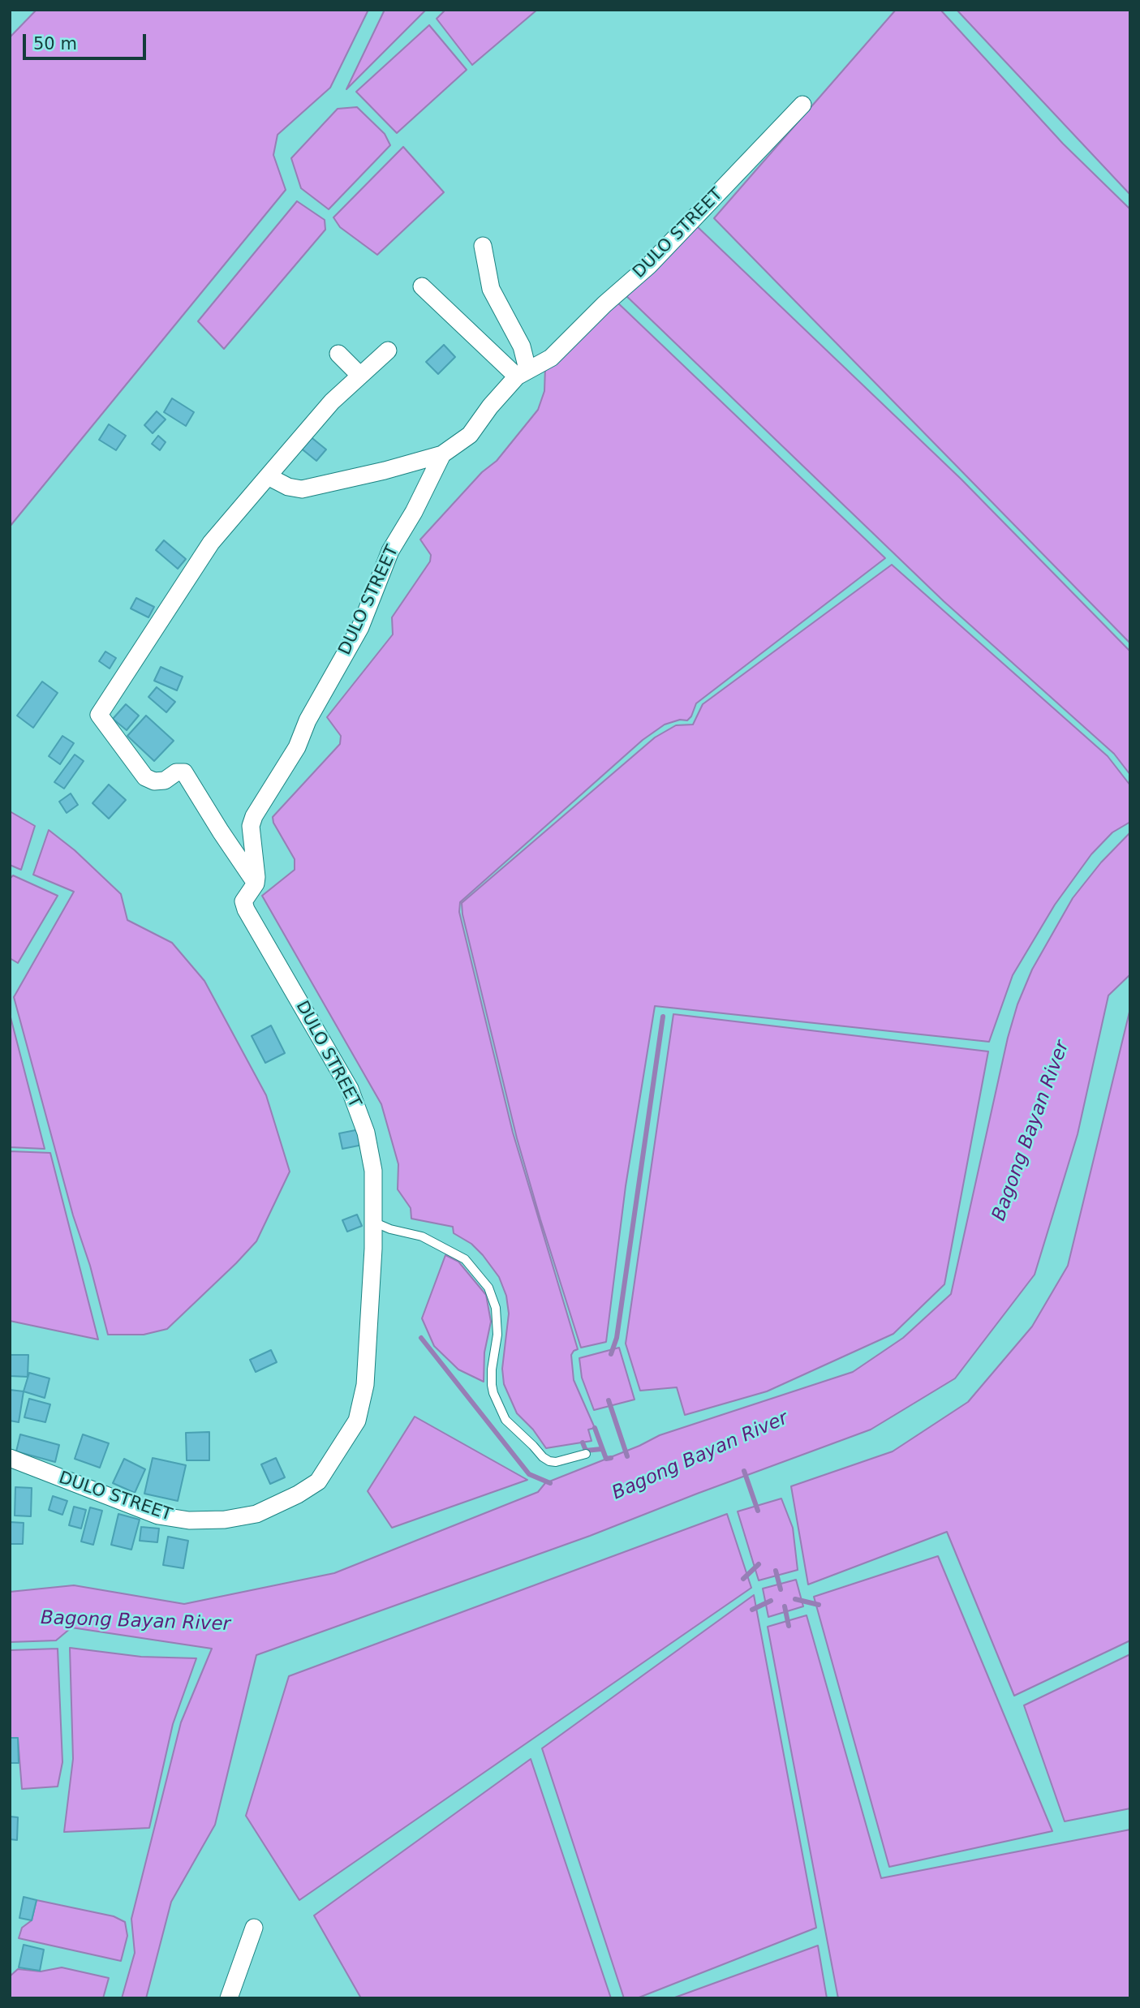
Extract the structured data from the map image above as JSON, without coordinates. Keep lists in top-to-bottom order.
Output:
{
  "streets": {
    "street": ["DULO STREET"]
  },
  "water": ["Bagong Bayan River"],
  "scale_bar": "50 m"
}
